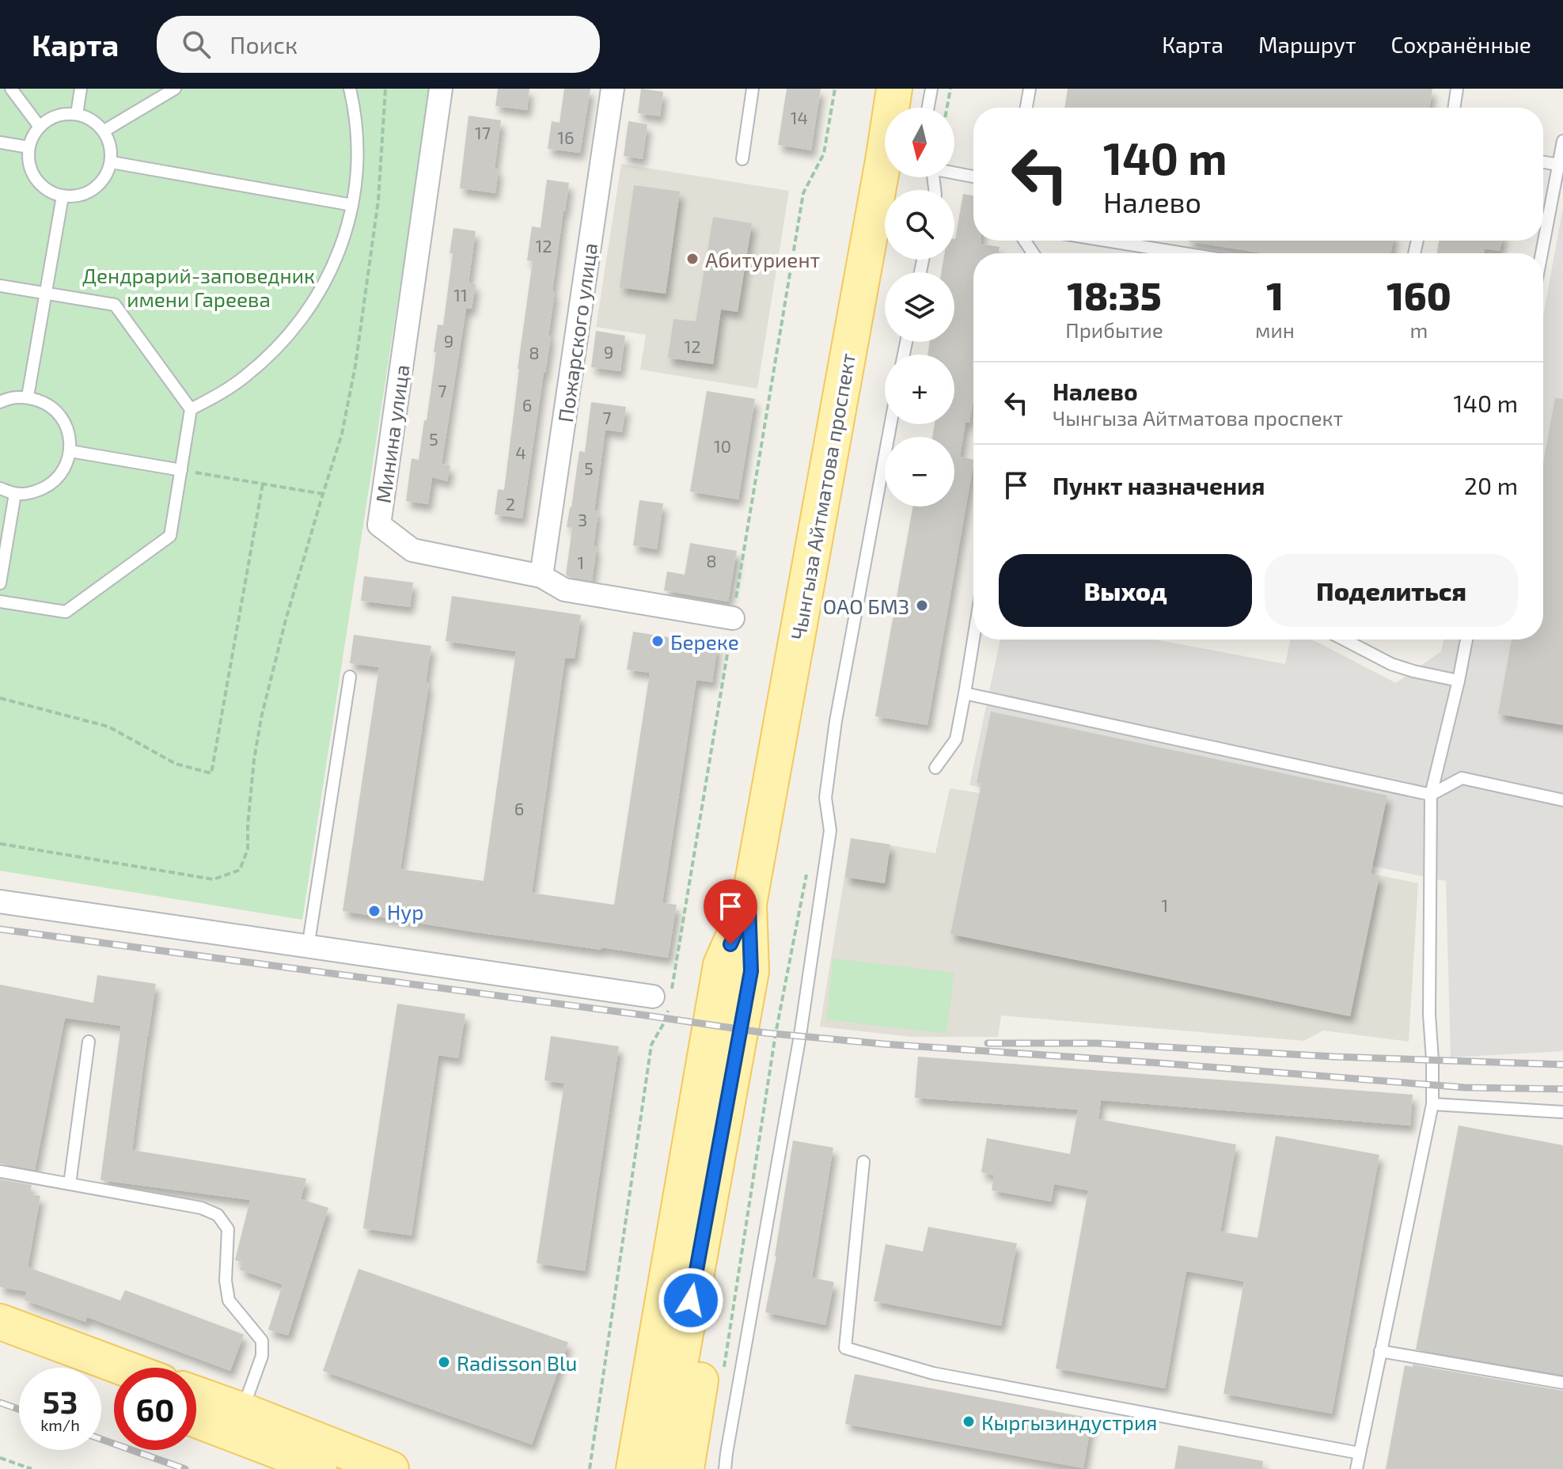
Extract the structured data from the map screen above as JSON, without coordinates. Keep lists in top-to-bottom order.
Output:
{
  "streets": {
    "main road": ["Чынгыза Айтматова проспект"],
    "street": ["Пожарского улица", "Минина улица"]
  },
  "crossings": [
    ["Пожарского улица", "Минина улица"]
  ],
  "parks": ["Дендрарий-заповедник имени Гареева"],
  "places": [
    "Абитуриент",
    "ОАО БМЗ",
    "Береке",
    "Нур",
    "Radisson Blu",
    "Кыргызиндустрия"
  ],
  "house_numbers": [
    "14",
    "17",
    "16",
    "12",
    "11",
    "9",
    "12",
    "9",
    "8",
    "7",
    "6",
    "7",
    "5",
    "10",
    "4",
    "5",
    "2",
    "3",
    "8",
    "1",
    "6",
    "1"
  ],
  "north": "bottom",
  "page": {
    "header": "Карта",
    "search": "Поиск",
    "nav": ["Карта", "Маршрут", "Сохранённые"],
    "map_buttons": ["+", "−"],
    "turn": ["140 m", "Налево"],
    "eta": [
      "18:35",
      "Прибытие",
      "1",
      "мин",
      "160",
      "m"
    ],
    "list": [
      {
        "name": "Налево",
        "note": "Чынгыза Айтматова проспект",
        "value": "140 m"
      },
      {
        "name": "Пункт назначения",
        "value": "20 m"
      }
    ],
    "buttons": ["Выход", "Поделиться"],
    "speed": "53 km/h",
    "limit": "60"
  }
}
